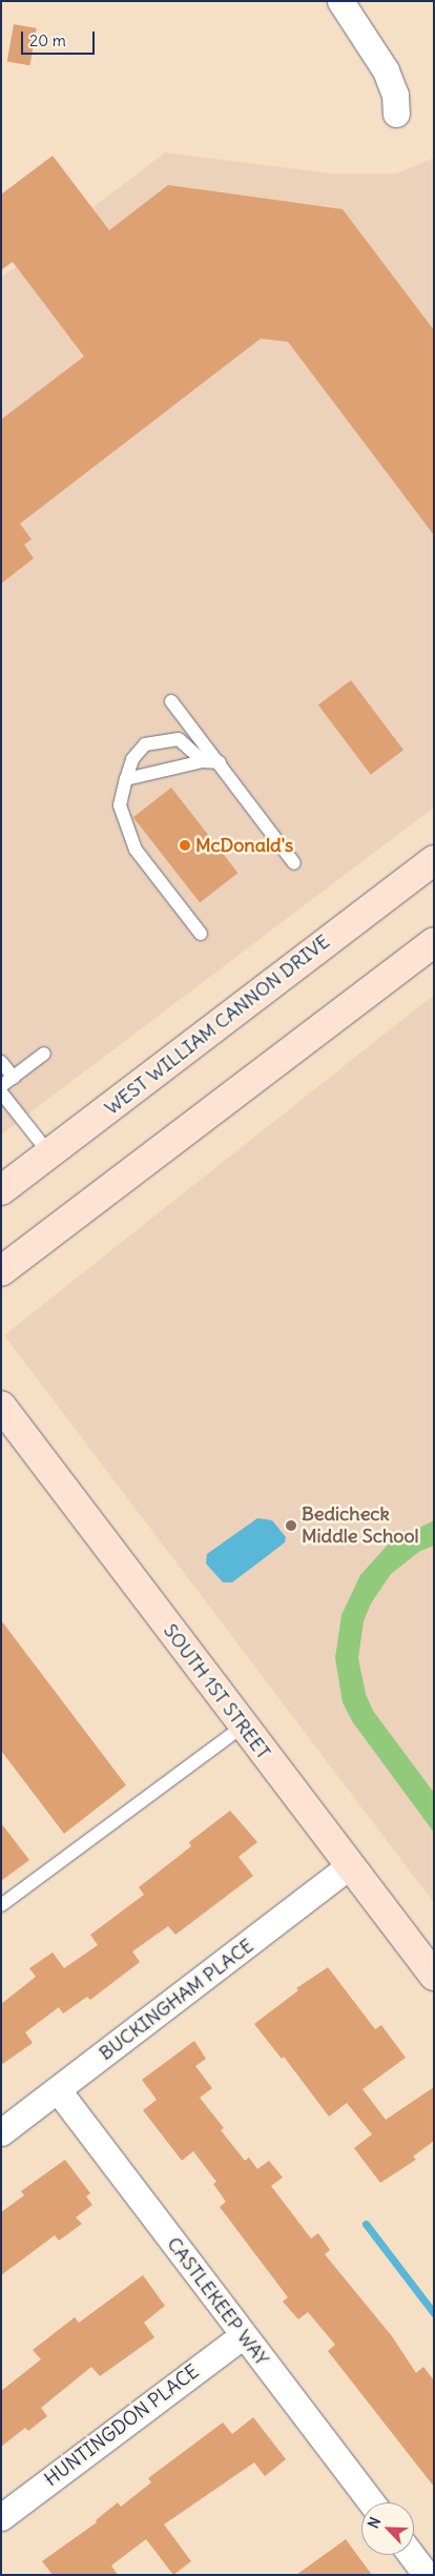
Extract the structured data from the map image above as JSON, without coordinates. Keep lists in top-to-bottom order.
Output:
{
  "streets": {
    "main road": ["WEST WILLIAM CANNON DRIVE", "SOUTH 1ST STREET"],
    "street": ["BUCKINGHAM PLACE", "CASTLEKEEP WAY", "HUNTINGDON PLACE"]
  },
  "crossings": [
    ["SOUTH 1ST STREET", "BUCKINGHAM PLACE"],
    ["BUCKINGHAM PLACE", "CASTLEKEEP WAY"],
    ["CASTLEKEEP WAY", "HUNTINGDON PLACE"]
  ],
  "places": ["McDonald's", "Bedicheck Middle School"],
  "scale_bar": "20 m",
  "north": "top left"
}
